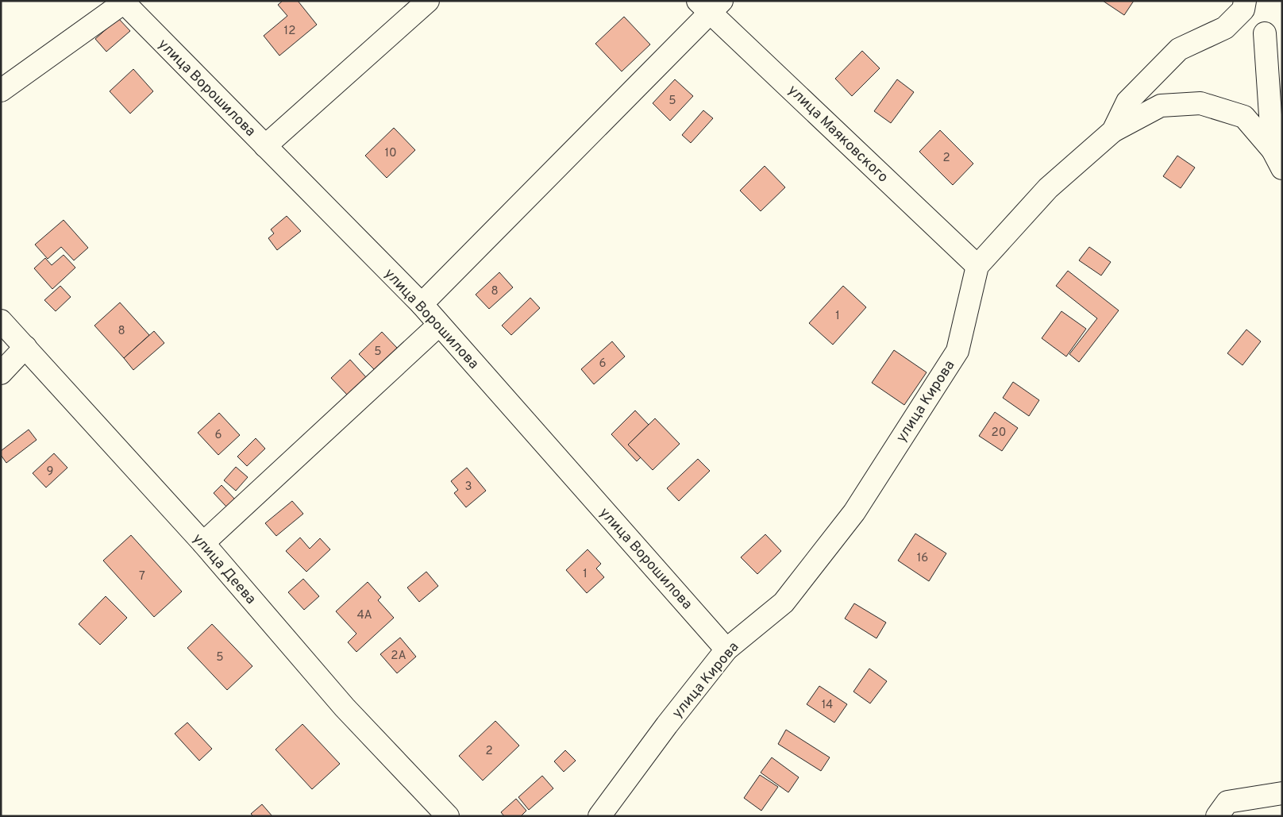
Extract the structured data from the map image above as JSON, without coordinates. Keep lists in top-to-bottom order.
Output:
{
  "streets": {
    "street": [
      "улица Ворошилова",
      "улица Маяковского",
      "улица Кирова",
      "улица Деева"
    ]
  },
  "crossings": [
    ["улица Ворошилова", "улица Кирова"],
    ["улица Маяковского", "улица Кирова"]
  ],
  "house_numbers": [
    "12",
    "5",
    "10",
    "2",
    "8",
    "1",
    "8",
    "5",
    "6",
    "20",
    "6",
    "9",
    "3",
    "16",
    "1",
    "7",
    "4А",
    "2А",
    "5",
    "14",
    "2"
  ]
}
